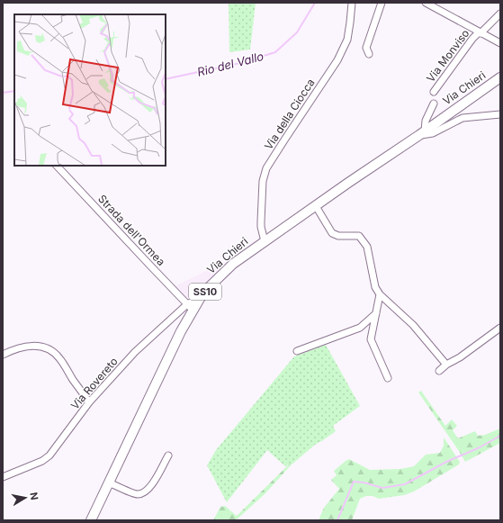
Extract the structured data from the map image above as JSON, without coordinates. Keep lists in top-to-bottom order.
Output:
{
  "streets": {
    "main road": ["Via Chieri", "SS10"],
    "street": [
      "Via Monviso",
      "Via della Ciocca",
      "Strada dell'Ormea",
      "Via Rovereto"
    ]
  },
  "crossings": [
    ["Via Chieri", "Via della Ciocca"],
    ["Via Chieri", "Strada dell'Ormea"],
    ["Via Chieri", "Via Rovereto"],
    ["Strada dell'Ormea", "Via Rovereto"]
  ],
  "water": ["Rio del Vallo"],
  "north": "right"
}
